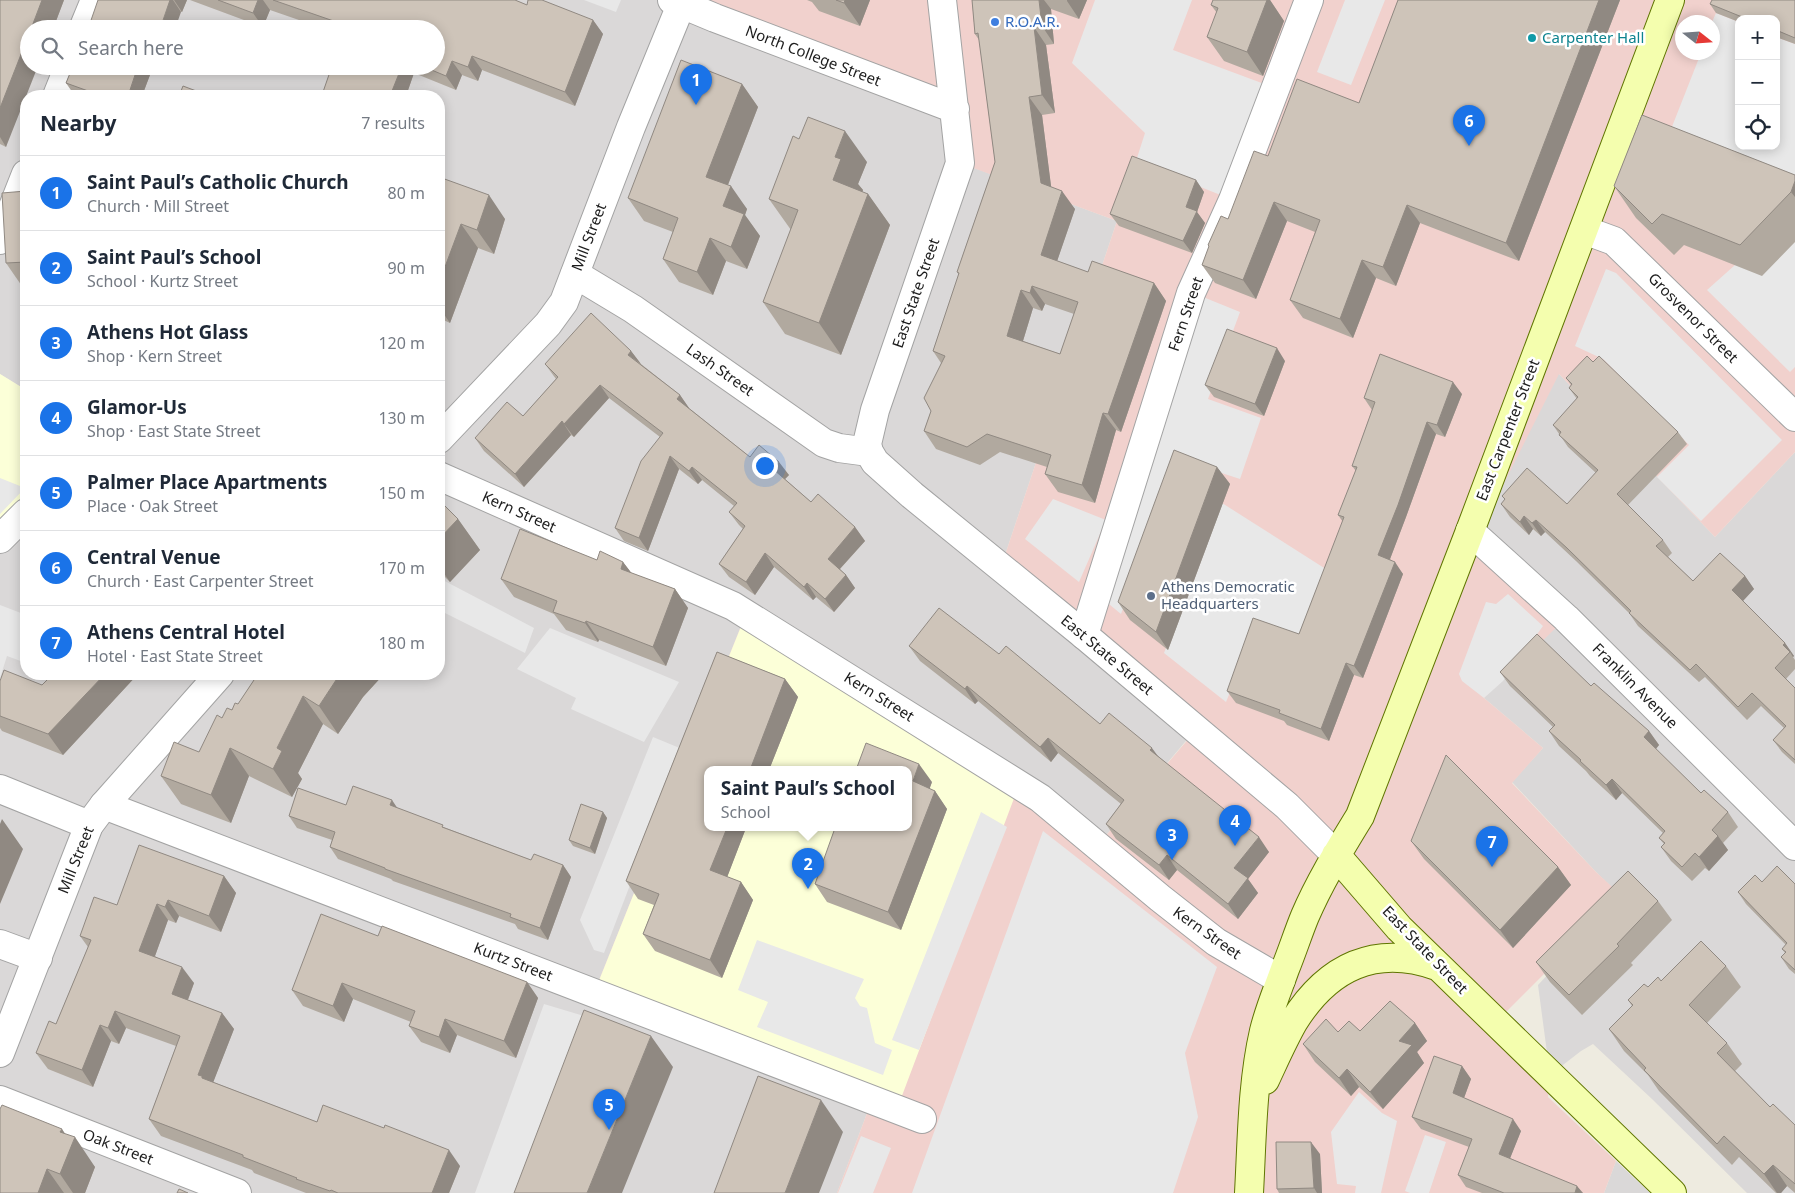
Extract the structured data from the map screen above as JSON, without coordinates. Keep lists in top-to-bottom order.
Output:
{
  "streets": {
    "main road": ["East State Street", "East Carpenter Street"],
    "street": [
      "North College Street",
      "Mill Street",
      "Fern Street",
      "Grosvenor Street",
      "Lash Street",
      "Kern Street",
      "Franklin Avenue",
      "Kurtz Street",
      "Oak Street"
    ]
  },
  "crossings": [
    ["North College Street", "Mill Street"],
    ["North College Street", "East State Street"],
    ["Mill Street", "Lash Street"],
    ["Mill Street", "Kurtz Street"],
    ["East State Street", "Fern Street"],
    ["East State Street", "Lash Street"],
    ["East State Street", "East Carpenter Street"],
    ["Grosvenor Street", "East Carpenter Street"],
    ["East Carpenter Street", "Kern Street"],
    ["East Carpenter Street", "Franklin Avenue"]
  ],
  "places": ["R.O.A.R.", "Carpenter Hall", "Athens Democratic Headquarters"],
  "north": "right",
  "page": {
    "map_buttons": ["+", "−"],
    "search": "Search here",
    "pins": [
      "1",
      "6",
      "4",
      "3",
      "7",
      "2",
      "5"
    ],
    "heading": ["Nearby", "7 results"],
    "list": [
      {
        "mark": "1",
        "name": "Saint Paul’s Catholic Church",
        "note": "Church · Mill Street",
        "value": "80 m"
      },
      {
        "mark": "2",
        "name": "Saint Paul’s School",
        "note": "School · Kurtz Street",
        "value": "90 m"
      },
      {
        "mark": "3",
        "name": "Athens Hot Glass",
        "note": "Shop · Kern Street",
        "value": "120 m"
      },
      {
        "mark": "4",
        "name": "Glamor-Us",
        "note": "Shop · East State Street",
        "value": "130 m"
      },
      {
        "mark": "5",
        "name": "Palmer Place Apartments",
        "note": "Place · Oak Street",
        "value": "150 m"
      },
      {
        "mark": "6",
        "name": "Central Venue",
        "note": "Church · East Carpenter Street",
        "value": "170 m"
      },
      {
        "mark": "7",
        "name": "Athens Central Hotel",
        "note": "Hotel · East State Street",
        "value": "180 m"
      }
    ],
    "popup": ["Saint Paul’s School", "School"]
  }
}
